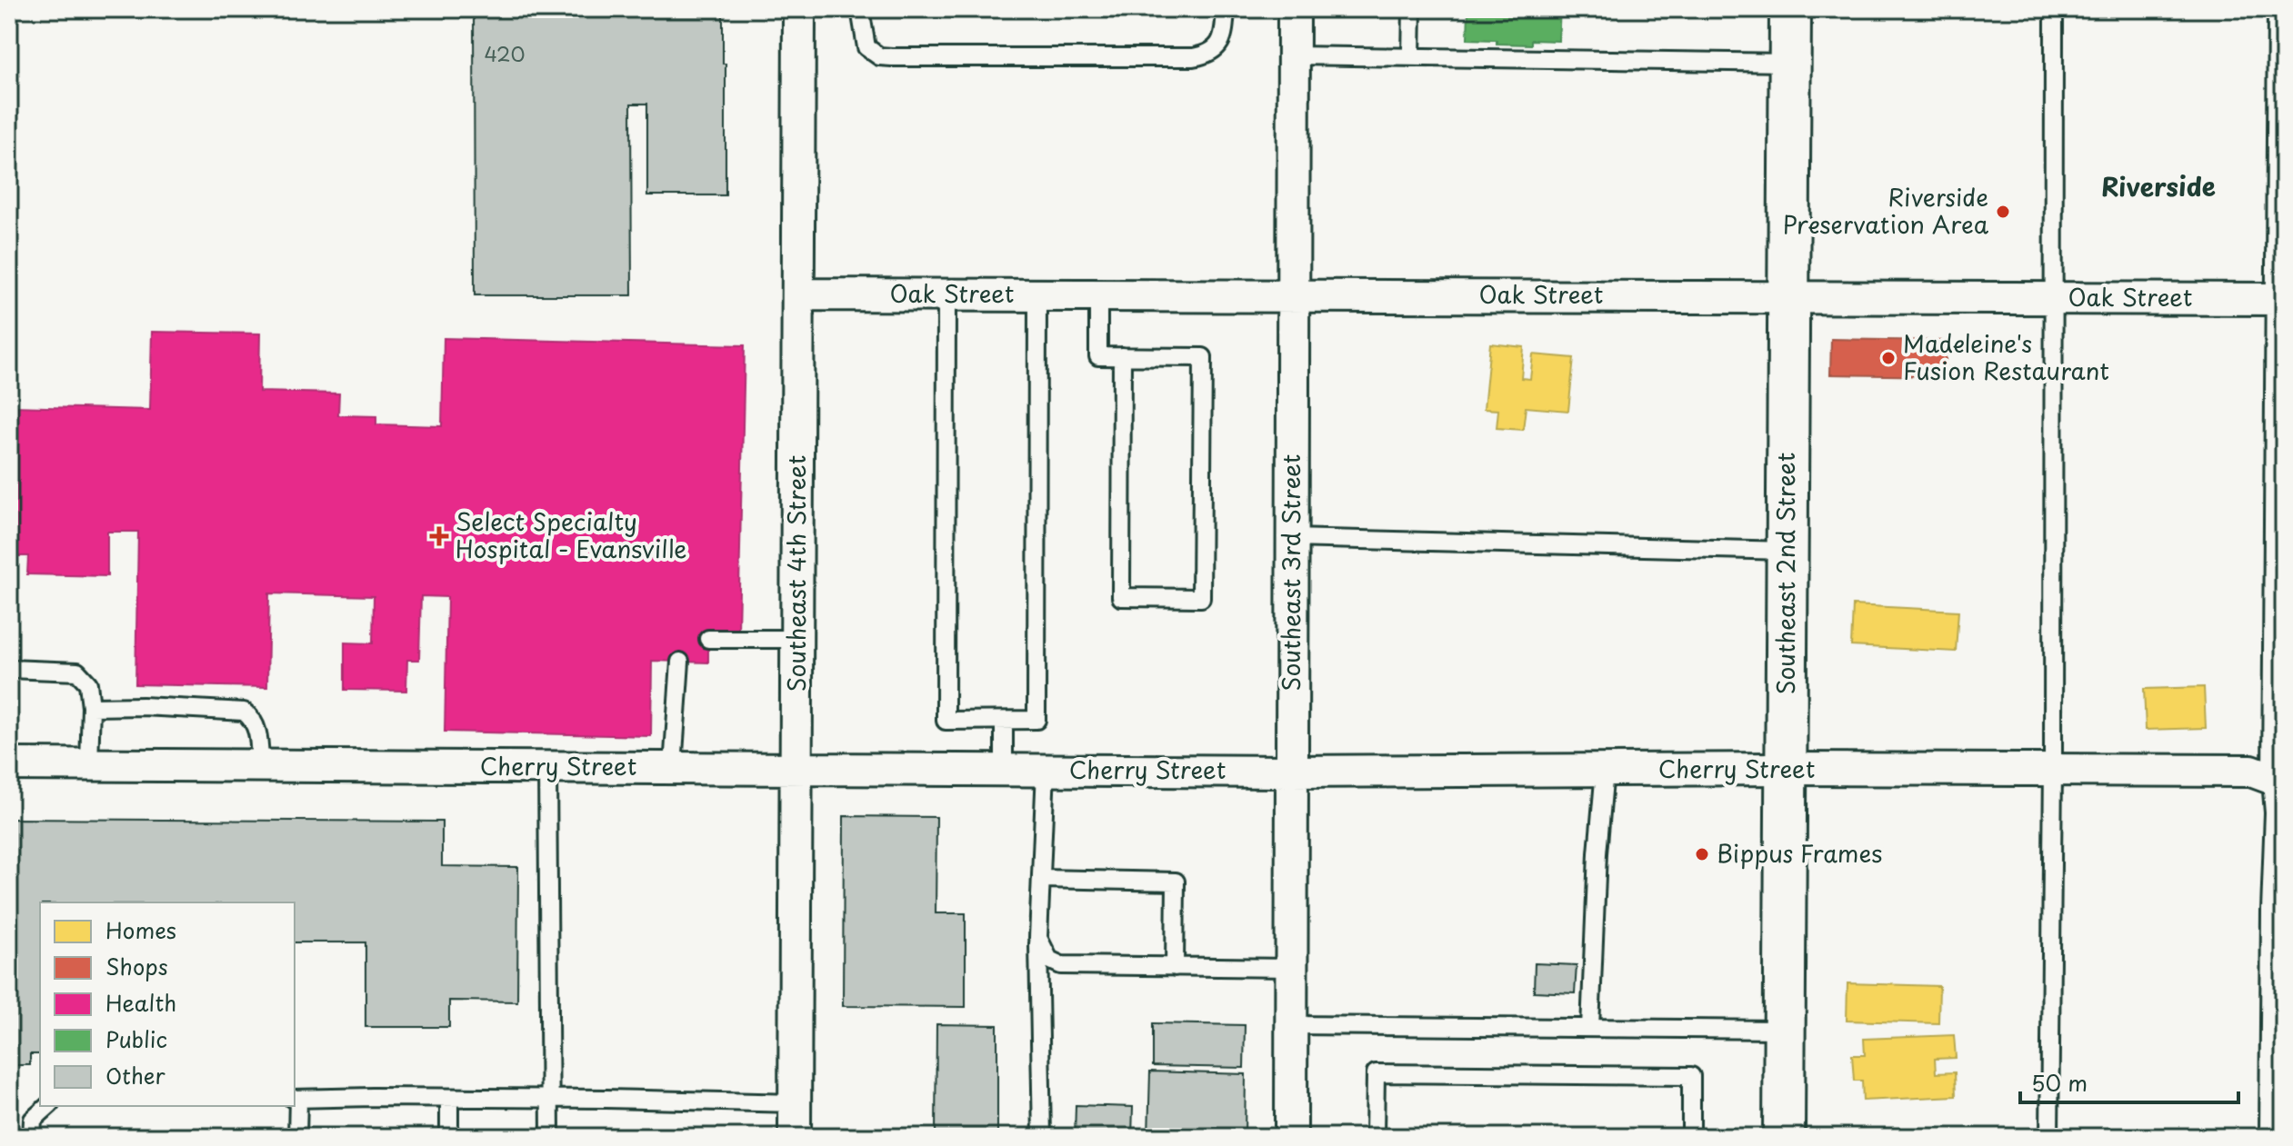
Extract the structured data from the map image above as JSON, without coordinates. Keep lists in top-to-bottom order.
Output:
{
  "streets": {
    "street": [
      "Oak Street",
      "Southeast 3rd Street",
      "Southeast 4th Street",
      "Southeast 2nd Street",
      "Cherry Street"
    ]
  },
  "crossings": [
    ["Oak Street", "Southeast 3rd Street"],
    ["Oak Street", "Southeast 4th Street"],
    ["Oak Street", "Southeast 2nd Street"],
    ["Southeast 3rd Street", "Cherry Street"],
    ["Southeast 4th Street", "Cherry Street"],
    ["Southeast 2nd Street", "Cherry Street"]
  ],
  "districts": ["Riverside"],
  "places": {
    "other": ["Riverside Preservation Area", "Madeleine's Fusion Restaurant", "Bippus Frames"],
    "health": ["Select Specialty Hospital - Evansville"]
  },
  "house_numbers": ["420"],
  "legend": [
    "Homes",
    "Shops",
    "Health",
    "Public",
    "Other"
  ],
  "scale_bar": "50 m"
}
